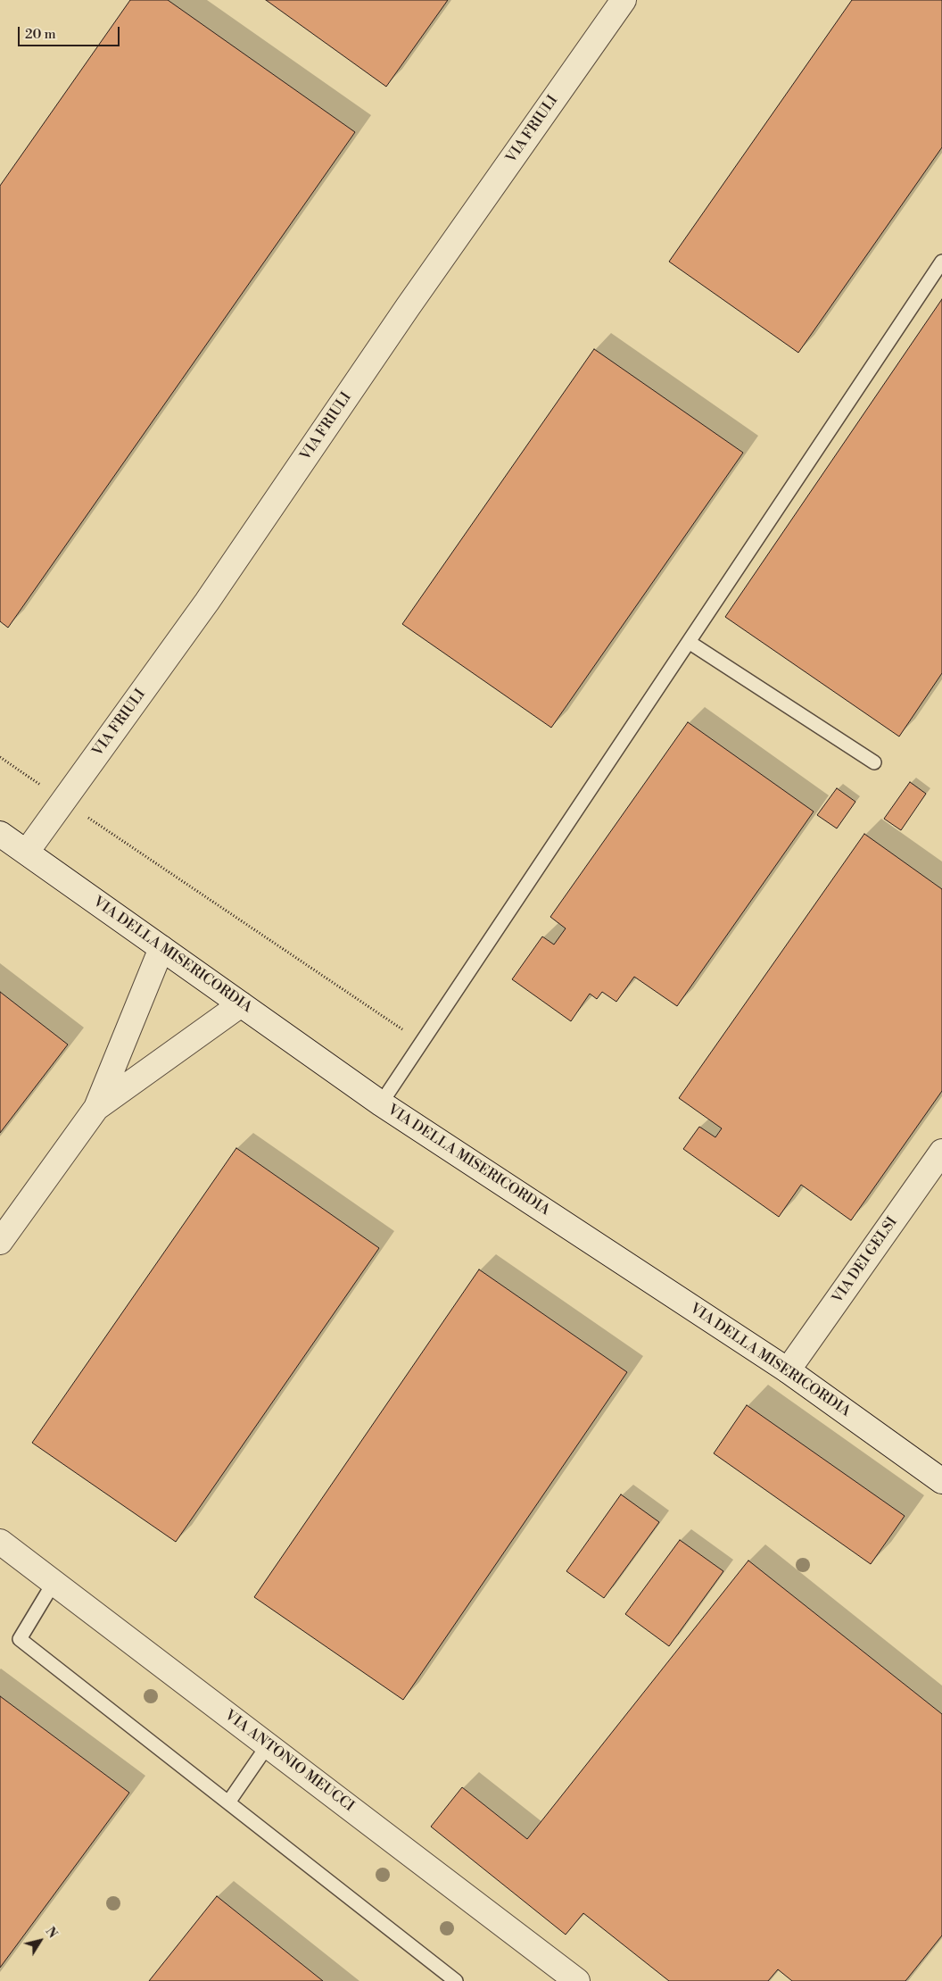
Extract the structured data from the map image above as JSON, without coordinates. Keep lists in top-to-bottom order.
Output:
{
  "streets": {
    "street": [
      "VIA FRIULI",
      "VIA DELLA MISERICORDIA",
      "VIA DEI GELSI",
      "VIA ANTONIO MEUCCI"
    ]
  },
  "crossings": [
    ["VIA FRIULI", "VIA DELLA MISERICORDIA"],
    ["VIA DELLA MISERICORDIA", "VIA DEI GELSI"]
  ],
  "scale_bar": "20 m",
  "north": "top right"
}
